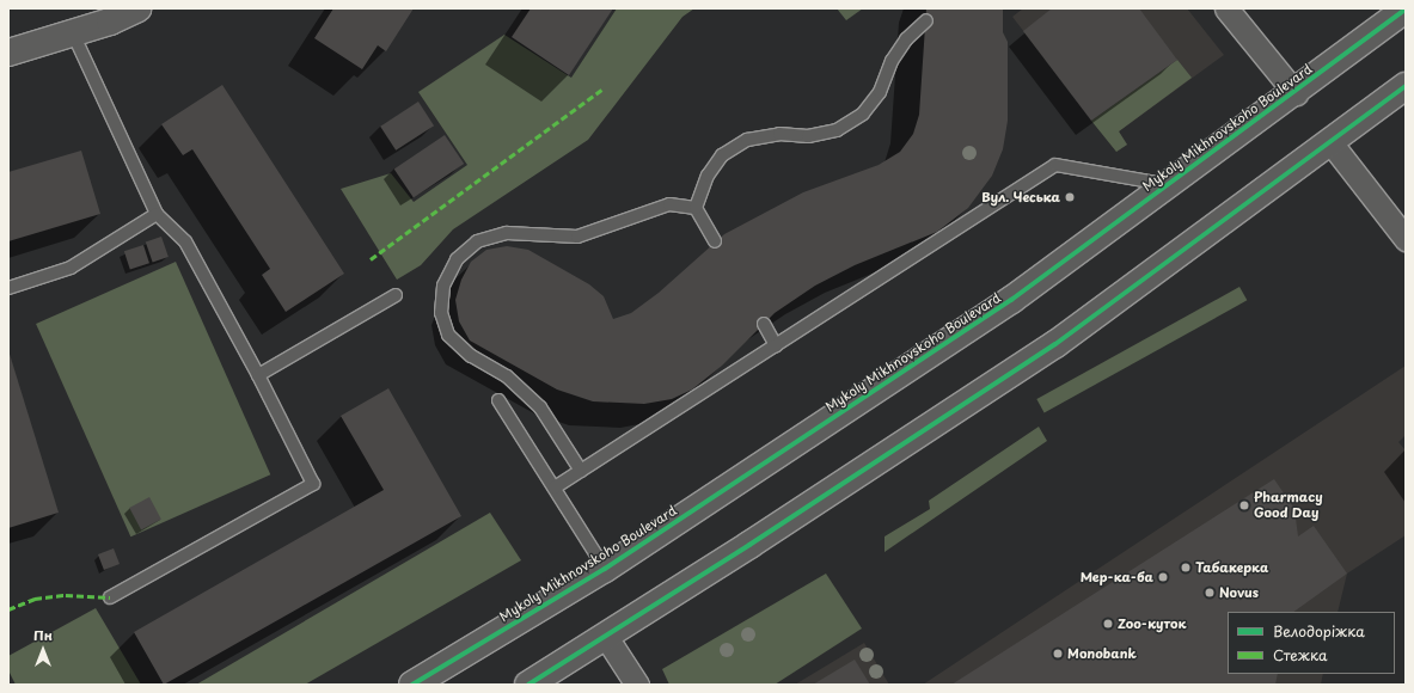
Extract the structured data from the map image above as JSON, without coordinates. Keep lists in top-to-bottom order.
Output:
{
  "streets": {
    "main road": ["Mykoly Mikhnovskoho Boulevard"]
  },
  "places": [
    "Вул. Чеська",
    "Pharmacy Good Day",
    "Табакерка",
    "Мер-ка-ба",
    "Novus",
    "Zoo-куток",
    "Monobank"
  ],
  "legend": ["Велодоріжка", "Стежка"],
  "north": "top"
}
